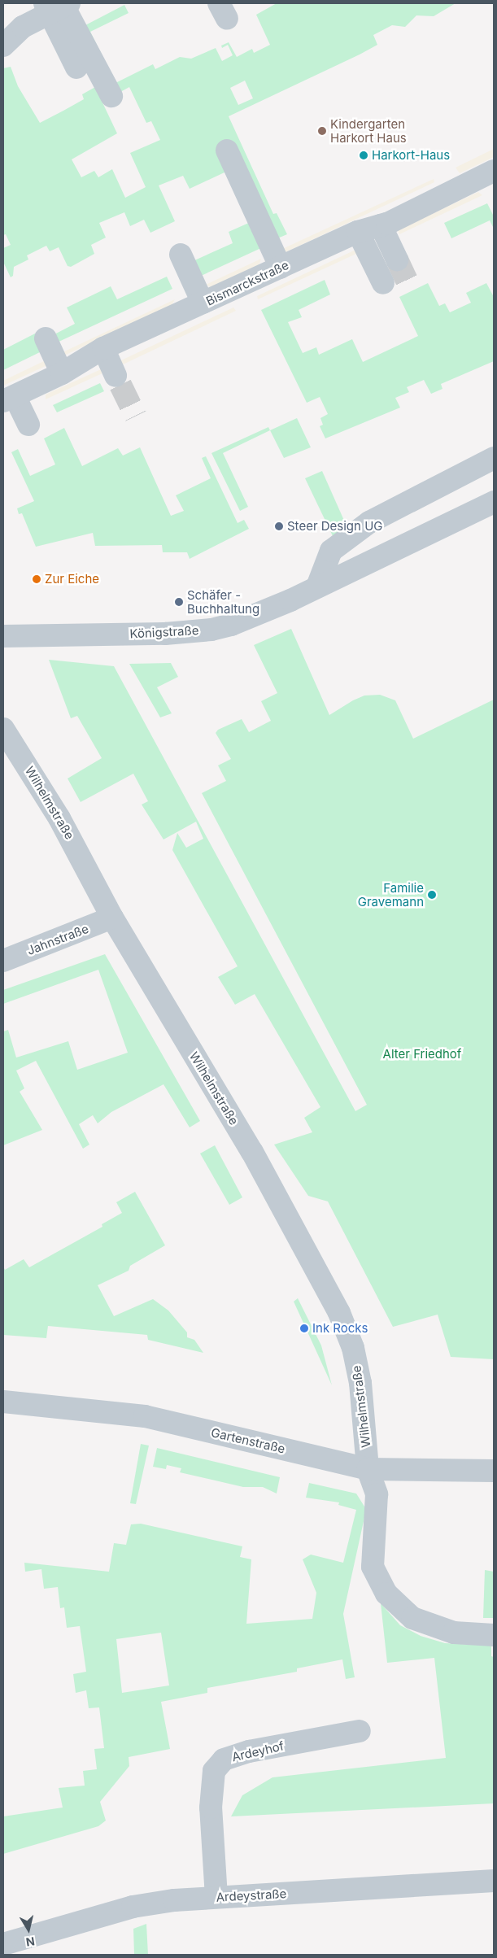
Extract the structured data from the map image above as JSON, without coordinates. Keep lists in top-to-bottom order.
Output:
{
  "streets": {
    "street": [
      "Bismarckstraße",
      "Königstraße",
      "Wilhelmstraße",
      "Jahnstraße",
      "Gartenstraße",
      "Ardeyhof",
      "Ardeystraße"
    ]
  },
  "crossings": [
    ["Wilhelmstraße", "Jahnstraße"],
    ["Wilhelmstraße", "Gartenstraße"],
    ["Ardeyhof", "Ardeystraße"]
  ],
  "parks": ["Alter Friedhof"],
  "places": [
    "Kindergarten Harkort Haus",
    "Harkort-Haus",
    "Steer Design UG",
    "Zur Eiche",
    "Schäfer - Buchhaltung",
    "Familie Gravemann",
    "Ink Rocks"
  ],
  "north": "bottom"
}
